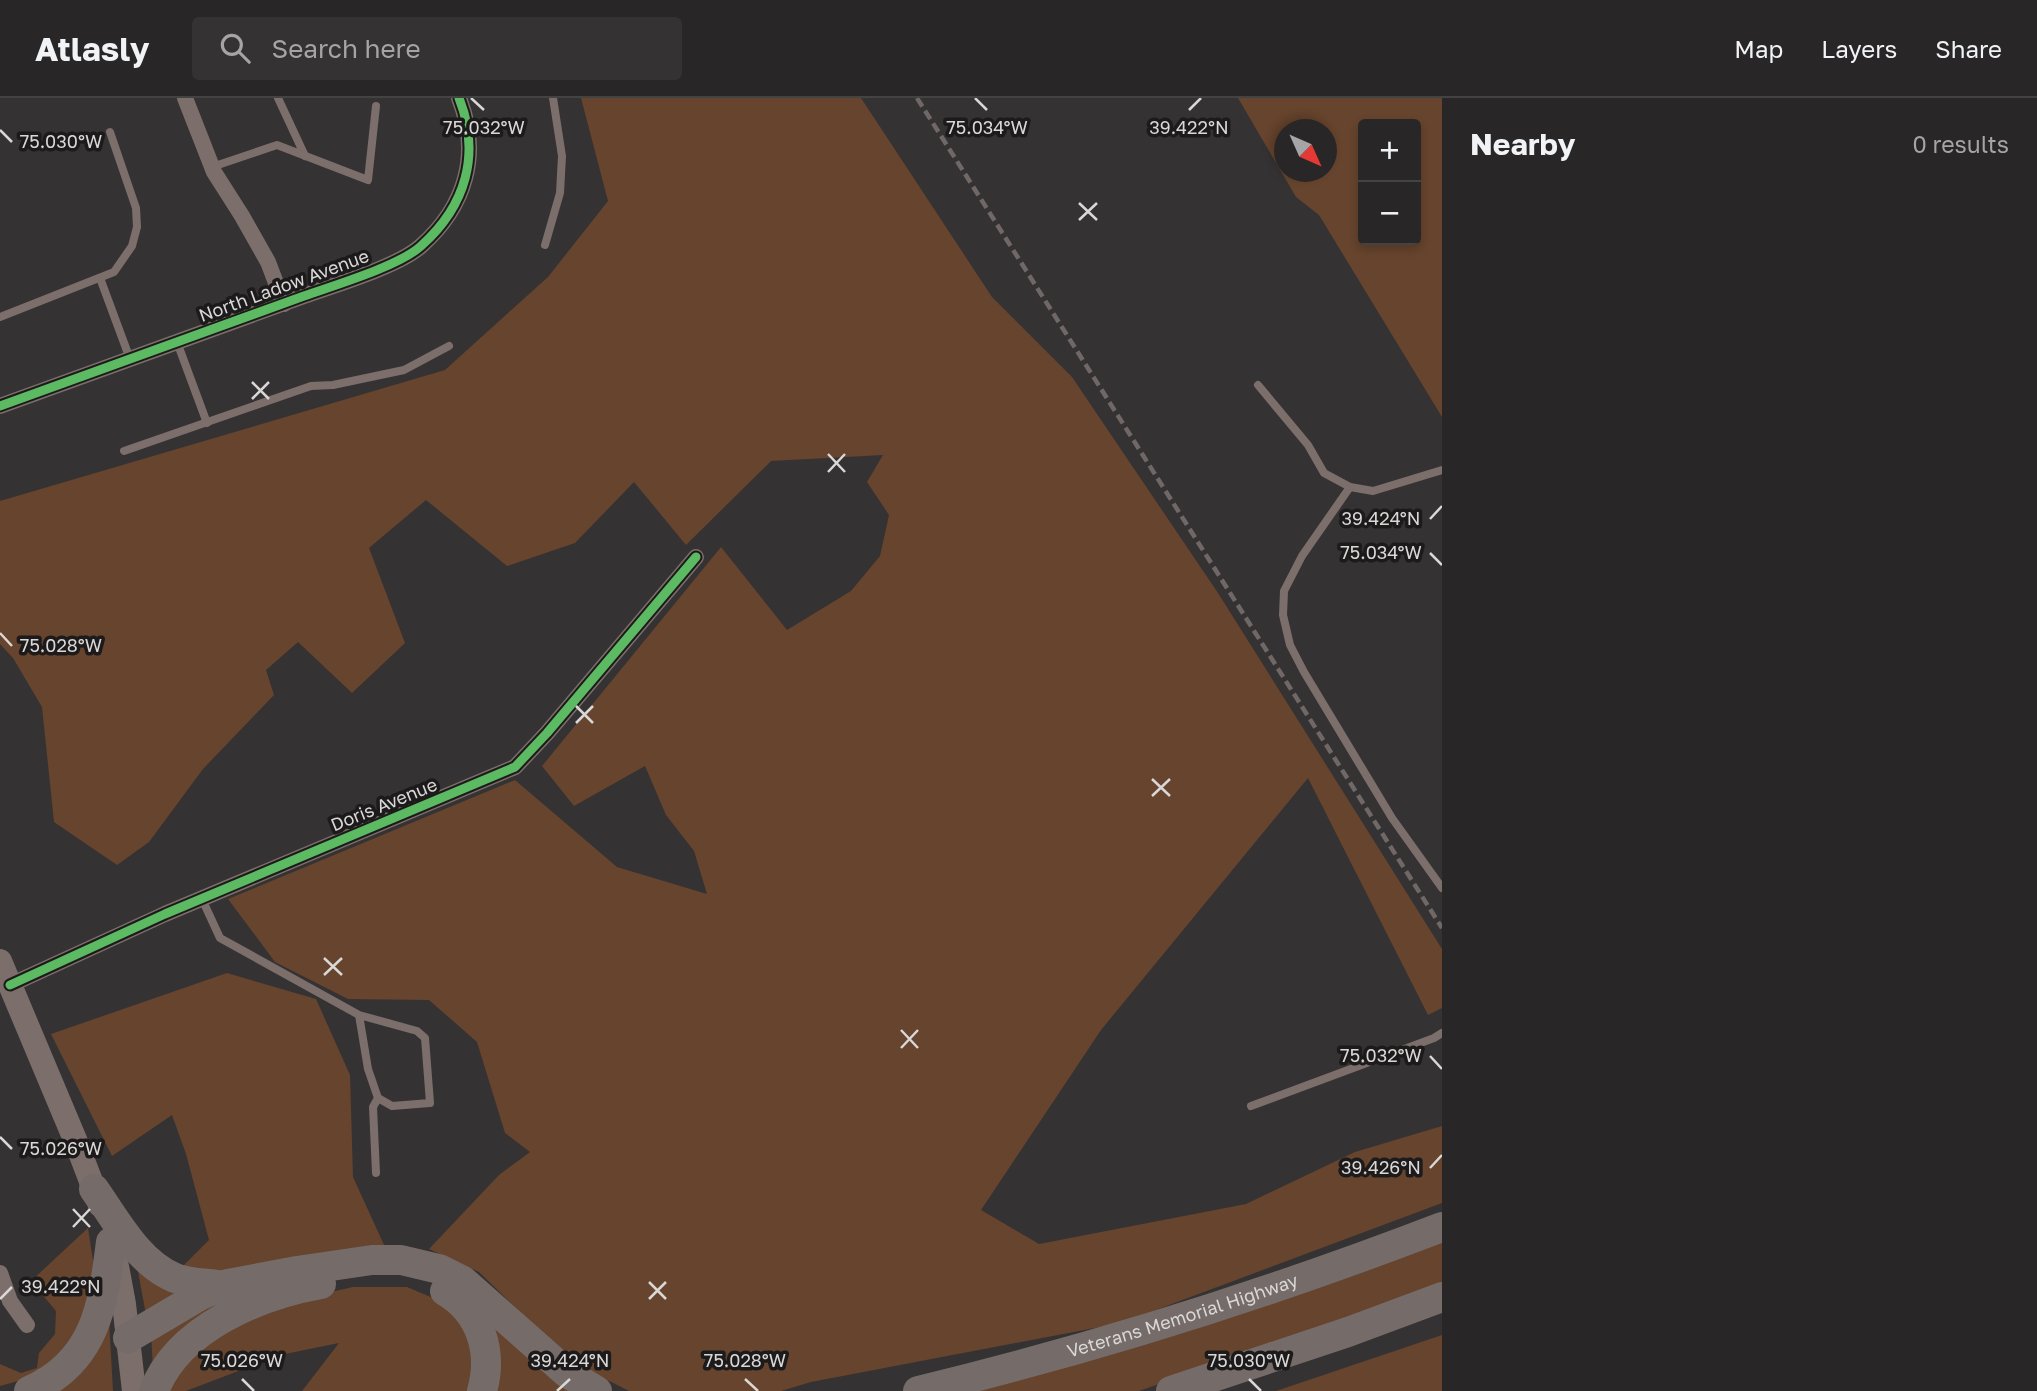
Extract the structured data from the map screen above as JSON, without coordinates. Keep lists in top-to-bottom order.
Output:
{
  "streets": {
    "highway": ["Veterans Memorial Highway"],
    "street": ["North Ladow Avenue", "Doris Avenue"]
  },
  "north": "bottom right",
  "page": {
    "header": "Atlasly",
    "search": "Search here",
    "nav": ["Map", "Layers", "Share"],
    "heading": ["Nearby", "0 results"],
    "map_buttons": ["+", "−"]
  },
  "coordinates": [
    "75.032°W",
    "75.034°W",
    "39.422°N",
    "75.030°W",
    "39.424°N",
    "75.028°W",
    "75.026°W",
    "39.426°N"
  ]
}
